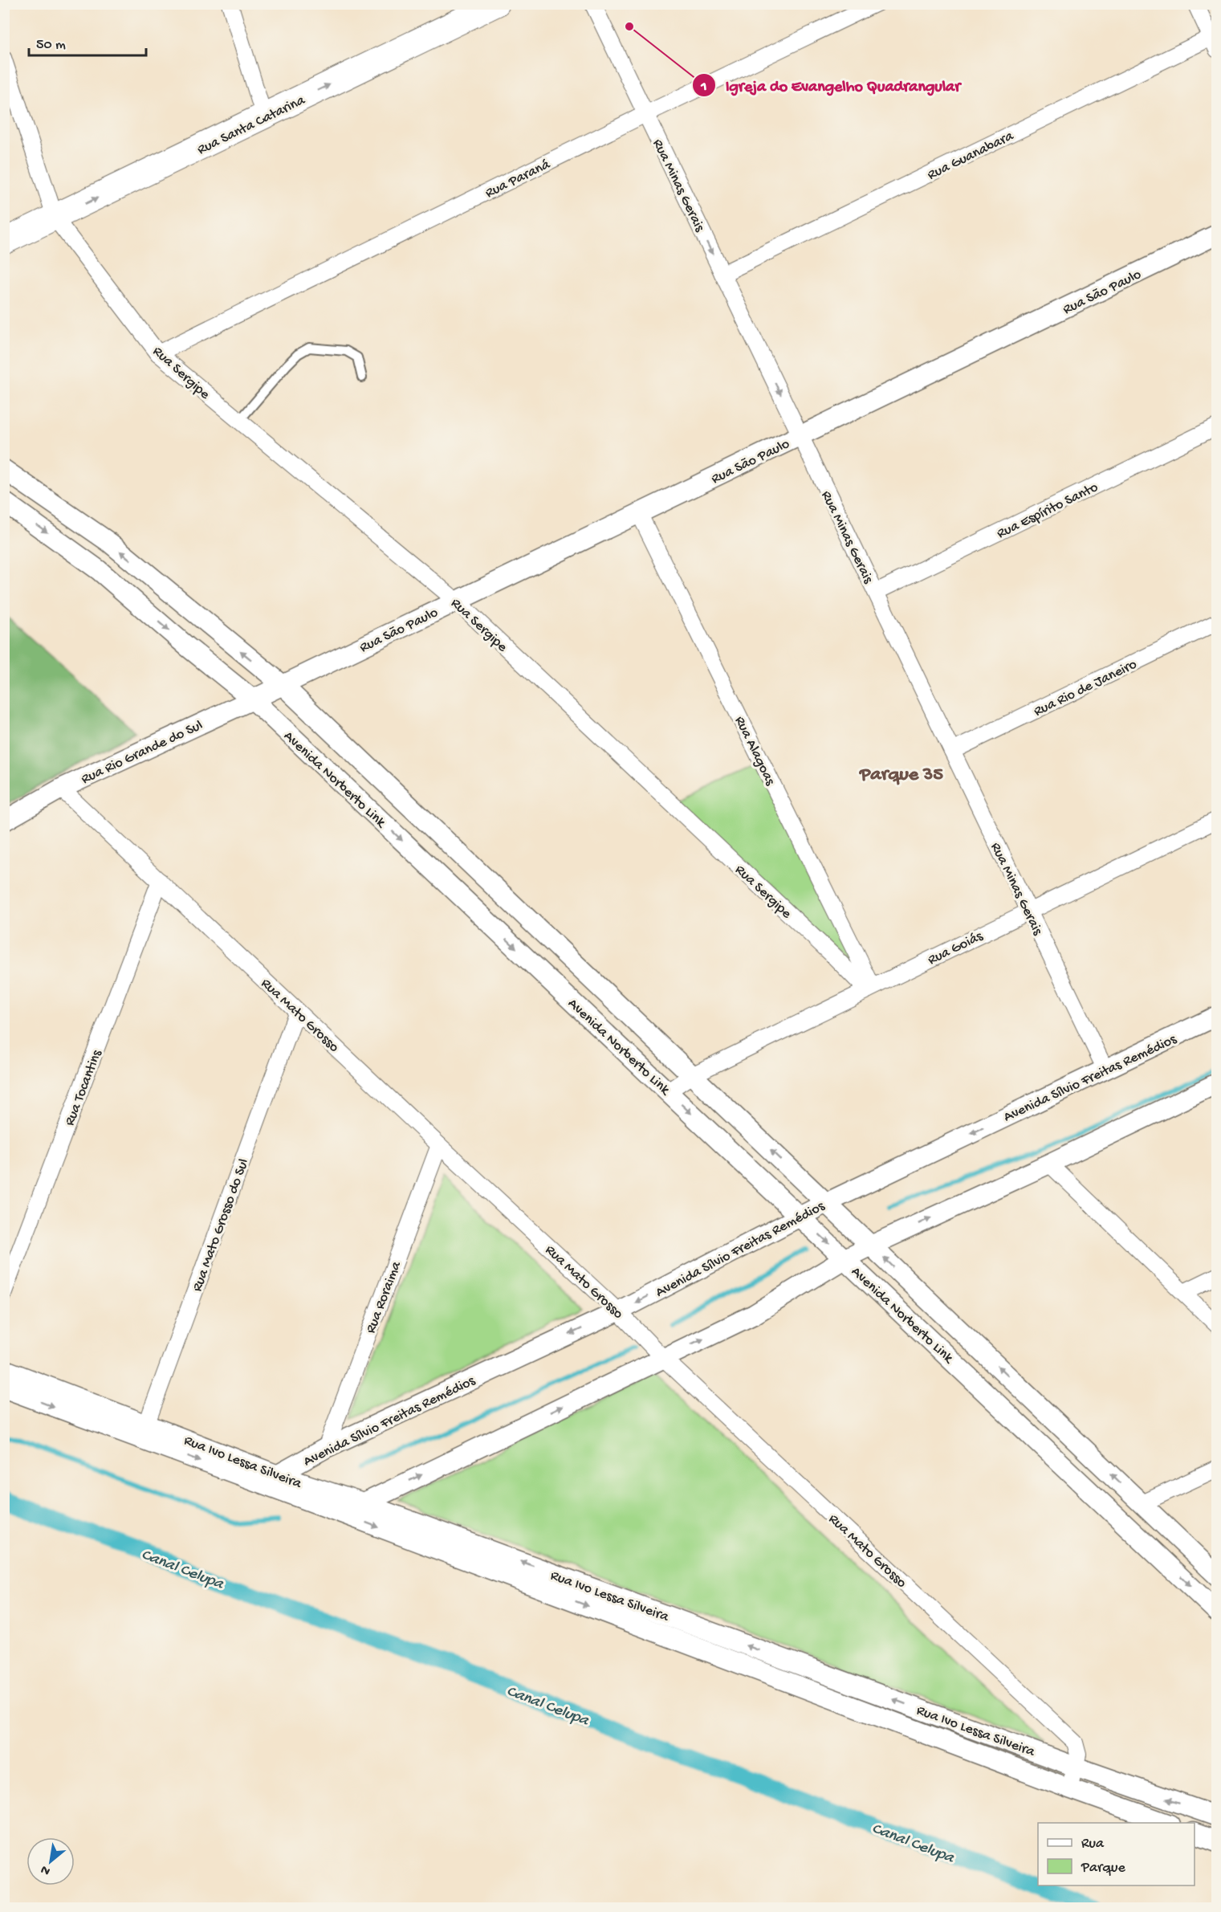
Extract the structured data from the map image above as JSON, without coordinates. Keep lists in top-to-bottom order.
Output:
{
  "streets": {
    "main road": ["Rua Santa Catarina"],
    "street": [
      "Rua Guanabara",
      "Rua Paraná",
      "Rua Minas Gerais",
      "Rua São Paulo",
      "Rua Sergipe",
      "Rua Espírito Santo",
      "Rua Rio de Janeiro",
      "Rua Alagoas",
      "Rua Rio Grande do Sul",
      "Avenida Norberto Link",
      "Rua Goiás",
      "Rua Mato Grosso",
      "Avenida Sílvio Freitas Remédios",
      "Rua Tocantins",
      "Rua Mato Grosso do Sul",
      "Rua Roraima",
      "Rua Ivo Lessa Silveira"
    ]
  },
  "crossings": [
    ["Rua Santa Catarina", "Rua Sergipe"],
    ["Rua Guanabara", "Rua Minas Gerais"],
    ["Rua Paraná", "Rua Minas Gerais"],
    ["Rua Paraná", "Rua Sergipe"],
    ["Rua Minas Gerais", "Rua São Paulo"],
    ["Rua Minas Gerais", "Rua Espírito Santo"],
    ["Rua Minas Gerais", "Rua Rio de Janeiro"],
    ["Rua Minas Gerais", "Rua Goiás"],
    ["Rua Minas Gerais", "Avenida Sílvio Freitas Remédios"],
    ["Rua São Paulo", "Rua Sergipe"],
    ["Rua São Paulo", "Rua Alagoas"],
    ["Rua São Paulo", "Rua Rio Grande do Sul"],
    ["Rua São Paulo", "Avenida Norberto Link"],
    ["Rua Sergipe", "Rua Alagoas"],
    ["Rua Sergipe", "Rua Goiás"],
    ["Rua Alagoas", "Rua Goiás"],
    ["Rua Rio Grande do Sul", "Avenida Norberto Link"],
    ["Rua Rio Grande do Sul", "Rua Mato Grosso"],
    ["Avenida Norberto Link", "Rua Goiás"],
    ["Avenida Norberto Link", "Avenida Sílvio Freitas Remédios"],
    ["Rua Mato Grosso", "Avenida Sílvio Freitas Remédios"],
    ["Rua Mato Grosso", "Rua Tocantins"],
    ["Rua Mato Grosso", "Rua Mato Grosso do Sul"],
    ["Rua Mato Grosso", "Rua Roraima"],
    ["Rua Mato Grosso", "Rua Ivo Lessa Silveira"],
    ["Avenida Sílvio Freitas Remédios", "Rua Roraima"],
    ["Avenida Sílvio Freitas Remédios", "Rua Ivo Lessa Silveira"],
    ["Rua Mato Grosso do Sul", "Rua Ivo Lessa Silveira"]
  ],
  "one_way": ["Rua Santa Catarina"],
  "districts": ["Parque 35"],
  "water": ["Canal Celupa"],
  "places": ["Igreja do Evangelho Quadrangular"],
  "legend": ["Rua", "Parque"],
  "scale_bar": "50 m",
  "north": "bottom left"
}
